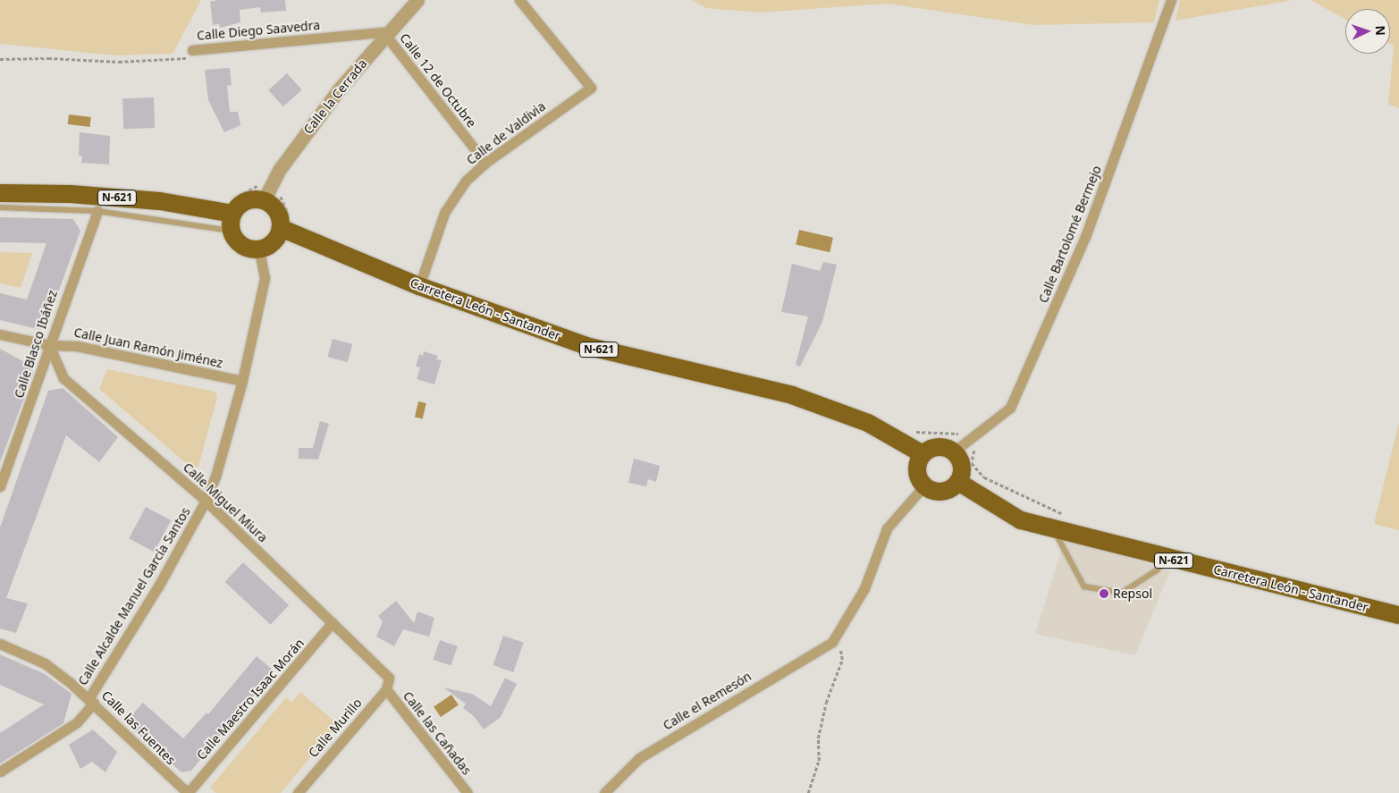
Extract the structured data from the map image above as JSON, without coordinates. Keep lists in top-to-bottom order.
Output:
{
  "streets": {
    "highway": ["N-621", "Carretera León - Santander"],
    "street": [
      "Calle Diego Saavedra",
      "Calle 12 de Octubre",
      "Calle la Cerrada",
      "Calle de Valdivia",
      "Calle Bartolomé Bermejo",
      "Calle Blasco Ibáñez",
      "Calle Juan Ramón Jiménez",
      "Calle Miguel Miura",
      "Calle Alcalde Manuel García Santos",
      "Calle Maestro Isaac Morán",
      "Calle el Remesón",
      "Calle las Fuentes",
      "Calle Murillo",
      "Calle las Cañadas"
    ]
  },
  "crossings": [
    ["Calle Diego Saavedra", "Calle 12 de Octubre"],
    ["Calle Diego Saavedra", "Calle la Cerrada"],
    ["Calle 12 de Octubre", "Calle la Cerrada"],
    ["Calle 12 de Octubre", "Calle de Valdivia"],
    ["Calle la Cerrada", "N-621"],
    ["Calle la Cerrada", "Carretera León - Santander"],
    ["Calle la Cerrada", "Calle Alcalde Manuel García Santos"],
    ["Calle de Valdivia", "Carretera León - Santander"],
    ["N-621", "Carretera León - Santander"],
    ["N-621", "Calle Alcalde Manuel García Santos"],
    ["Calle Bartolomé Bermejo", "Carretera León - Santander"],
    ["Carretera León - Santander", "Calle Alcalde Manuel García Santos"],
    ["Calle Blasco Ibáñez", "Calle Juan Ramón Jiménez"],
    ["Calle Blasco Ibáñez", "Calle Miguel Miura"],
    ["Calle Juan Ramón Jiménez", "Calle Miguel Miura"],
    ["Calle Juan Ramón Jiménez", "Calle Alcalde Manuel García Santos"],
    ["Calle Miguel Miura", "Calle Alcalde Manuel García Santos"],
    ["Calle Miguel Miura", "Calle Maestro Isaac Morán"],
    ["Calle Miguel Miura", "Calle Murillo"],
    ["Calle Alcalde Manuel García Santos", "Calle las Fuentes"],
    ["Calle Maestro Isaac Morán", "Calle las Fuentes"],
    ["Calle Murillo", "Calle las Cañadas"]
  ],
  "places": ["Repsol"],
  "north": "right"
}
